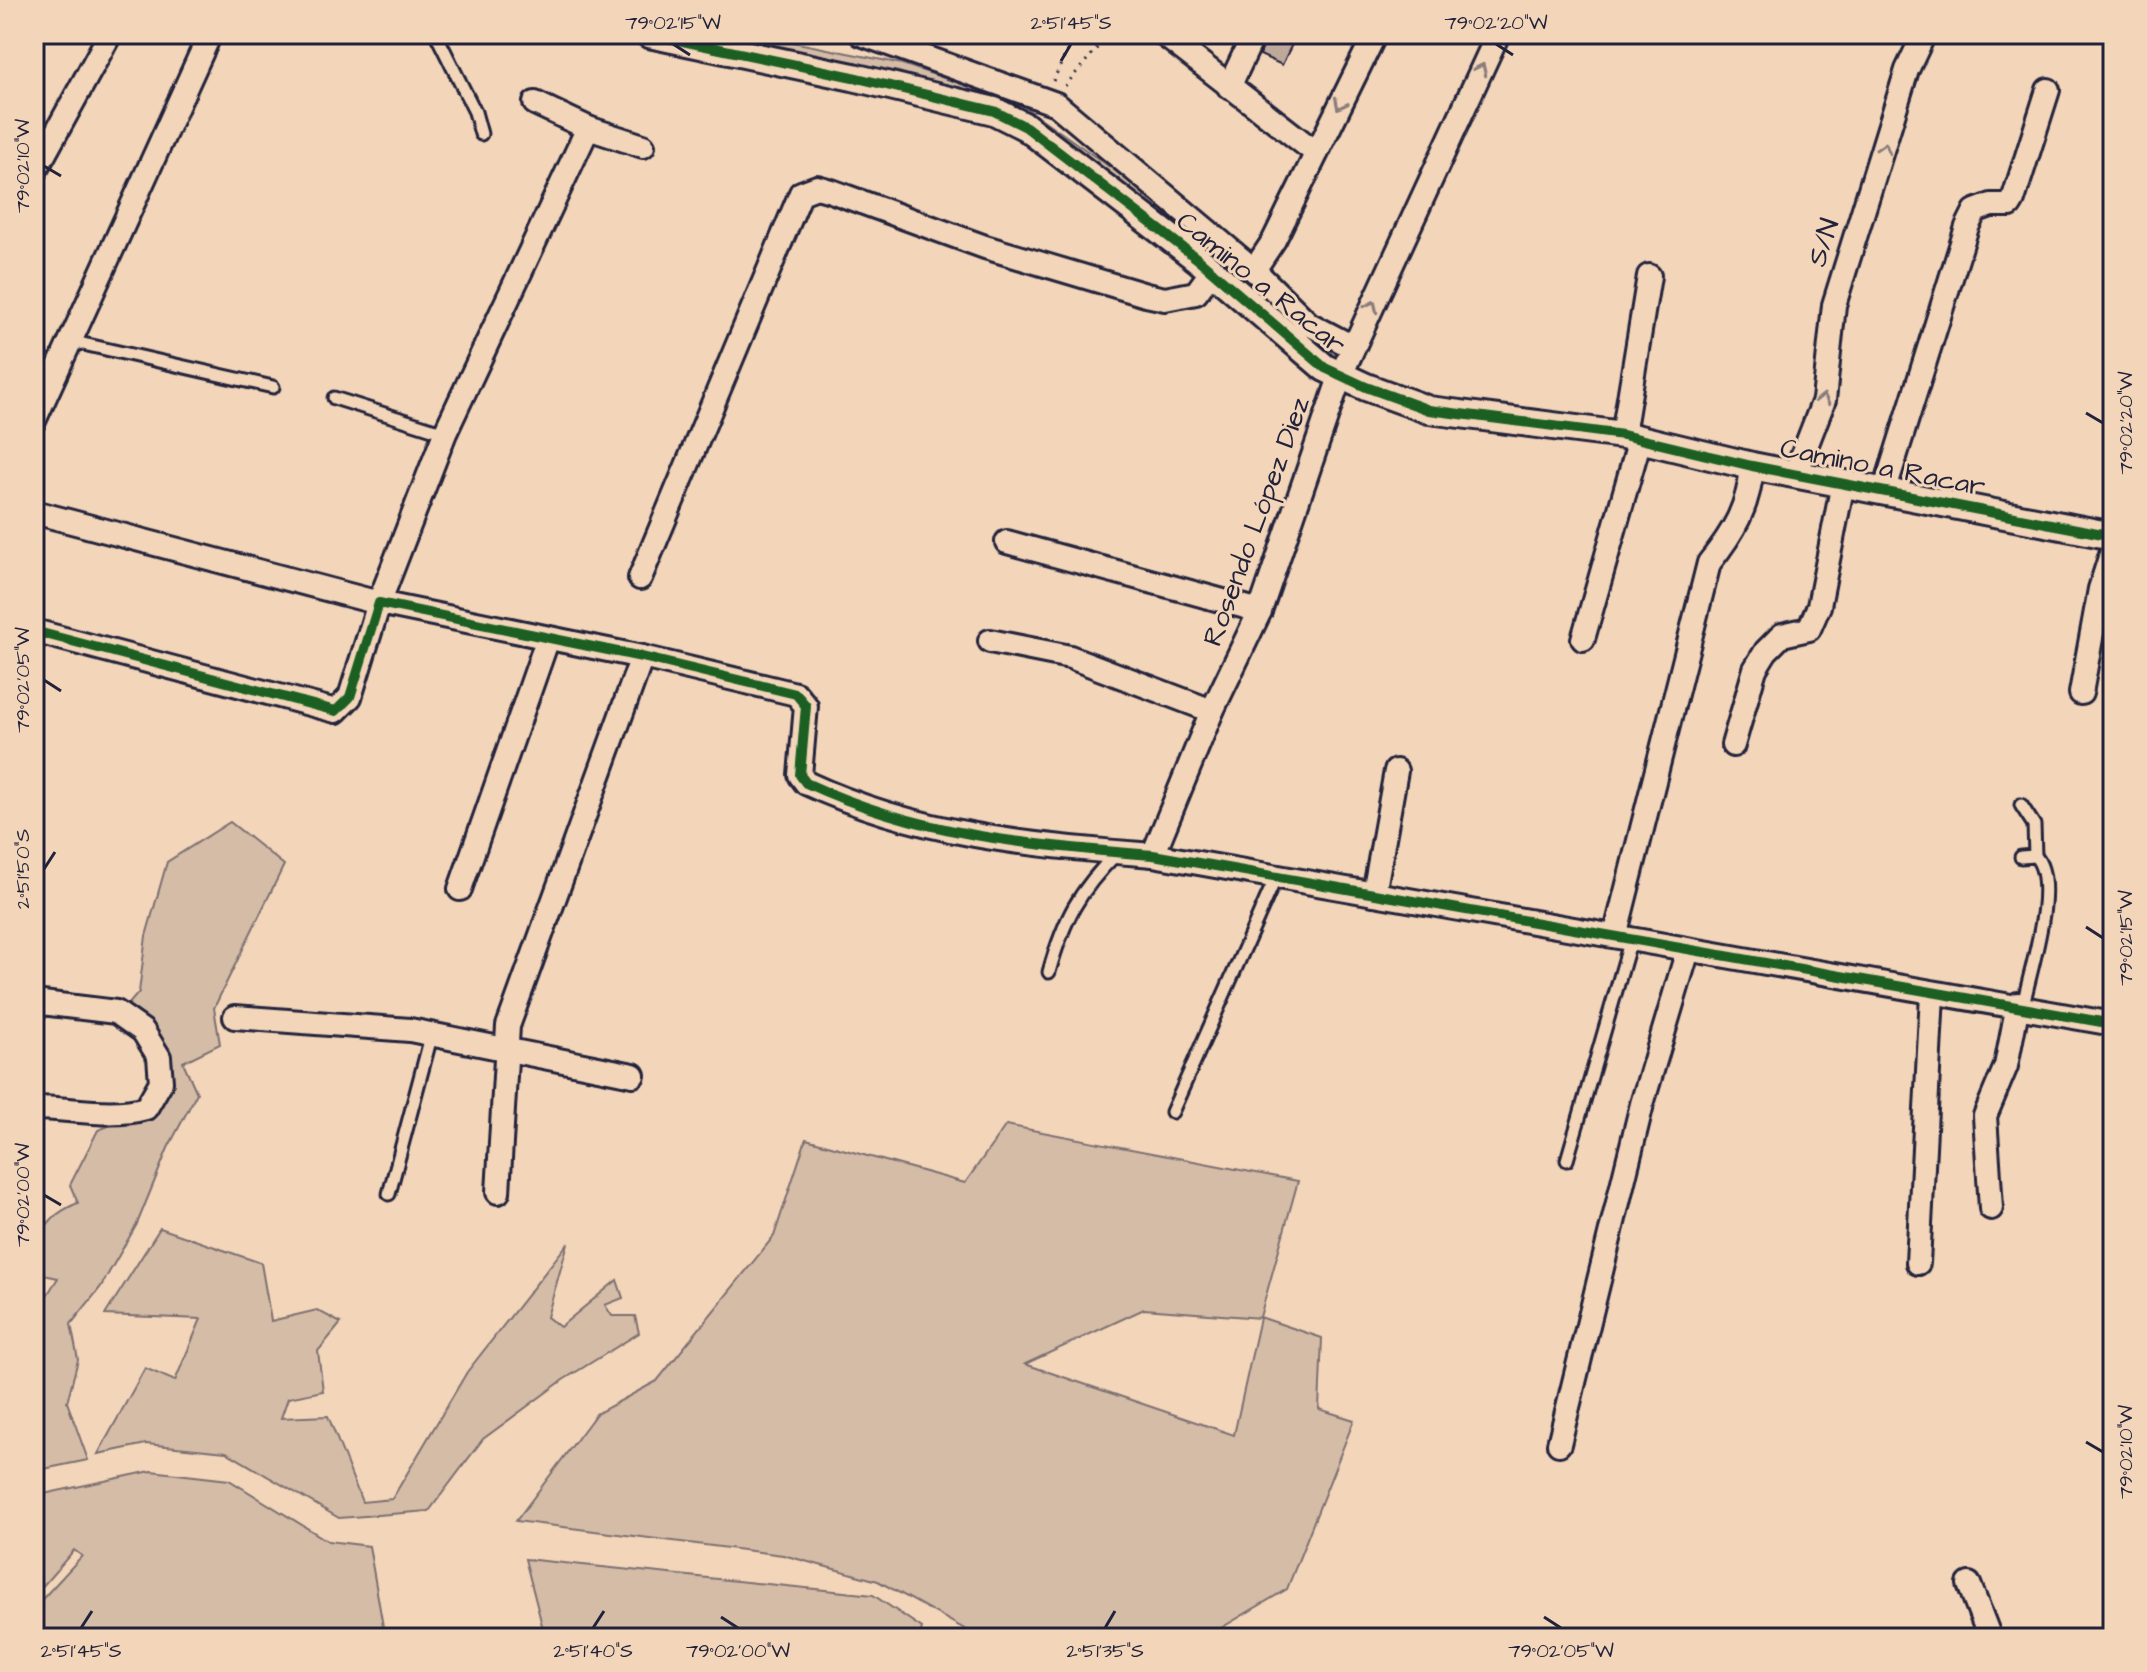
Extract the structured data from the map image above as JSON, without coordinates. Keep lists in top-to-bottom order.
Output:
{
  "streets": {
    "street": ["S/N", "Camino a Racar", "Rosendo López Diez"]
  },
  "crossings": [
    ["S/N", "Camino a Racar"],
    ["Camino a Racar", "Rosendo López Diez"]
  ],
  "coordinates": [
    "79°02'15\"W",
    "2°51'45\"S",
    "79°02'20\"W",
    "79°02'10\"W",
    "79°02'05\"W",
    "2°51'50\"S",
    "79°02'00\"W",
    "2°51'40\"S",
    "2°51'35\"S"
  ]
}
